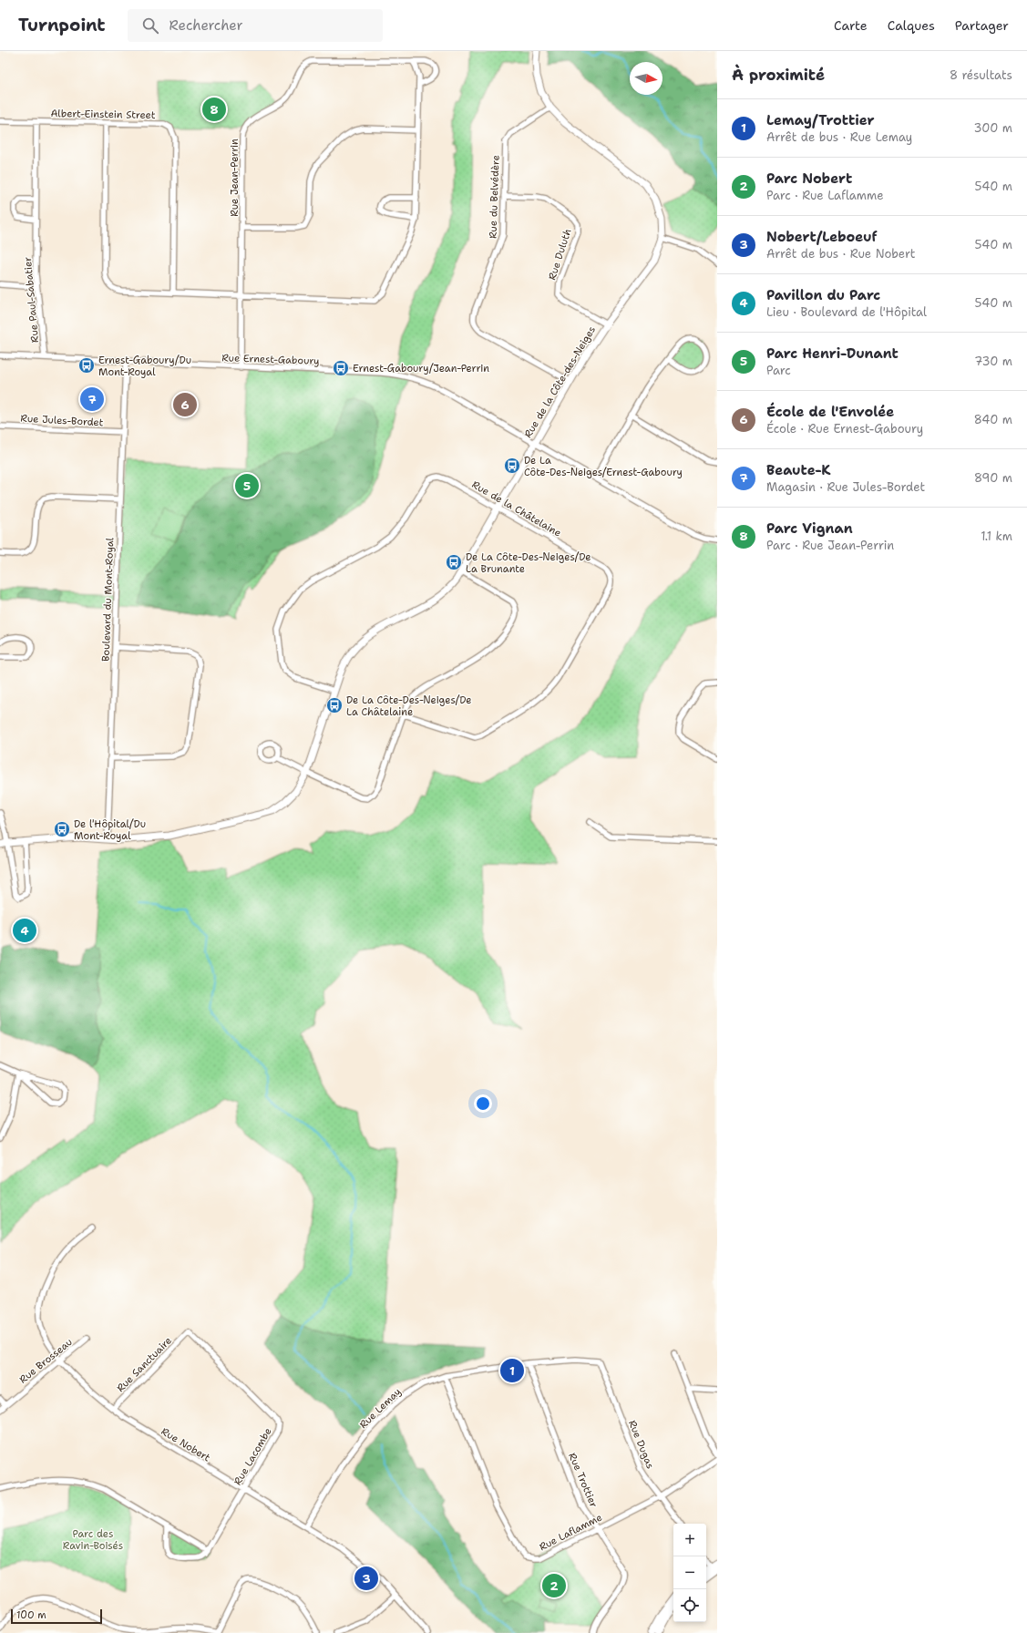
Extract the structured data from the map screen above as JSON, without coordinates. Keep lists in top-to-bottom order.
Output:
{
  "streets": {
    "street": [
      "Albert-Einstein Street",
      "Rue Jean-Perrin",
      "Rue du Belvédère",
      "Rue Duluth",
      "Rue Paul-Sabatier",
      "Rue Ernest-Gaboury",
      "Rue de la Côte-des-Neiges",
      "Rue Jules-Bordet",
      "Rue de la Châtelaine",
      "Boulevard du Mont-Royal",
      "Rue Brosseau",
      "Rue Sanctuaire",
      "Rue Lemay",
      "Rue Nobert",
      "Rue Dugas",
      "Rue Lacombe",
      "Rue Trottier",
      "Rue Laflamme"
    ]
  },
  "crossings": [
    ["Albert-Einstein Street", "Rue Paul-Sabatier"],
    ["Rue Jean-Perrin", "Rue Ernest-Gaboury"],
    ["Rue du Belvédère", "Rue Duluth"],
    ["Rue du Belvédère", "Rue de la Côte-des-Neiges"],
    ["Rue Duluth", "Rue de la Côte-des-Neiges"],
    ["Rue Paul-Sabatier", "Rue Ernest-Gaboury"],
    ["Rue Ernest-Gaboury", "Rue de la Côte-des-Neiges"],
    ["Rue Ernest-Gaboury", "Boulevard du Mont-Royal"],
    ["Rue de la Côte-des-Neiges", "Rue de la Châtelaine"],
    ["Rue de la Côte-des-Neiges", "Boulevard du Mont-Royal"],
    ["Rue Jules-Bordet", "Boulevard du Mont-Royal"],
    ["Rue Brosseau", "Rue Nobert"],
    ["Rue Sanctuaire", "Rue Nobert"],
    ["Rue Sanctuaire", "Rue Lacombe"],
    ["Rue Lemay", "Rue Nobert"],
    ["Rue Lemay", "Rue Dugas"],
    ["Rue Lemay", "Rue Trottier"],
    ["Rue Lemay", "Rue Laflamme"],
    ["Rue Nobert", "Rue Lacombe"],
    ["Rue Dugas", "Rue Laflamme"],
    ["Rue Trottier", "Rue Laflamme"]
  ],
  "parks": ["Parc des Ravin-Boisés"],
  "places": {
    "bus stop": [
      "Ernest-Gaboury/Du Mont-Royal",
      "Ernest-Gaboury/Jean-Perrin",
      "De La Côte-Des-Neiges/Ernest-Gaboury",
      "De La Côte-Des-Neiges/De La Brunante",
      "De La Côte-Des-Neiges/De La Châtelaine",
      "De l'Hôpital/Du Mont-Royal"
    ]
  },
  "scale_bar": "100 m",
  "north": "right",
  "page": {
    "header": "Turnpoint",
    "search": "Rechercher",
    "nav": ["Carte", "Calques", "Partager"],
    "heading": ["À proximité", "8 résultats"],
    "pins": [
      "8",
      "7",
      "6",
      "5",
      "4",
      "1",
      "3",
      "2"
    ],
    "list": [
      {
        "mark": "1",
        "name": "Lemay/Trottier",
        "note": "Arrêt de bus · Rue Lemay",
        "value": "300 m"
      },
      {
        "mark": "2",
        "name": "Parc Nobert",
        "note": "Parc · Rue Laflamme",
        "value": "540 m"
      },
      {
        "mark": "3",
        "name": "Nobert/Leboeuf",
        "note": "Arrêt de bus · Rue Nobert",
        "value": "540 m"
      },
      {
        "mark": "4",
        "name": "Pavillon du Parc",
        "note": "Lieu · Boulevard de l'Hôpital",
        "value": "540 m"
      },
      {
        "mark": "5",
        "name": "Parc Henri-Dunant",
        "note": "Parc",
        "value": "730 m"
      },
      {
        "mark": "6",
        "name": "École de l'Envolée",
        "note": "École · Rue Ernest-Gaboury",
        "value": "840 m"
      },
      {
        "mark": "7",
        "name": "Beaute-K",
        "note": "Magasin · Rue Jules-Bordet",
        "value": "890 m"
      },
      {
        "mark": "8",
        "name": "Parc Vignan",
        "note": "Parc · Rue Jean-Perrin",
        "value": "1.1 km"
      }
    ],
    "map_buttons": ["+", "−"],
    "scale": "100 m"
  }
}
